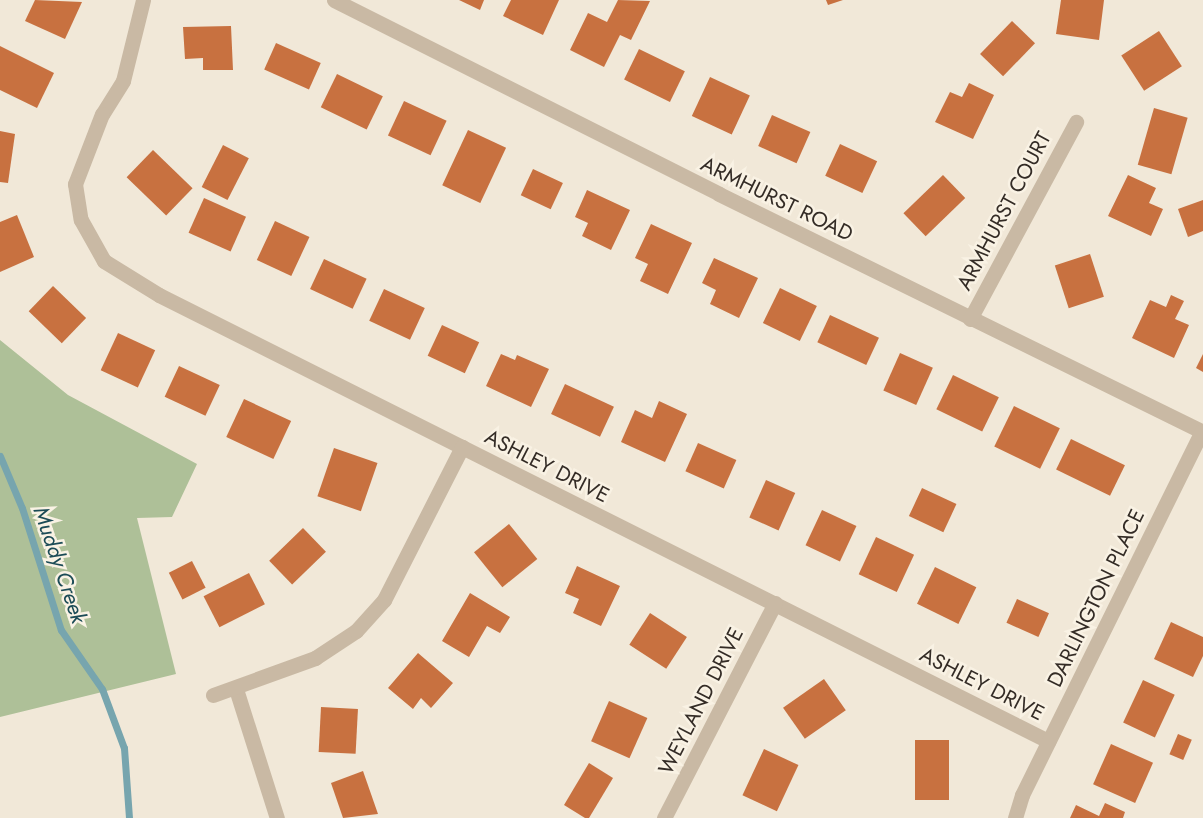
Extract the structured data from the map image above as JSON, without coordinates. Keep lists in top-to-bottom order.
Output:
{
  "streets": {
    "street": [
      "ARMHURST ROAD",
      "ARMHURST COURT",
      "ASHLEY DRIVE",
      "DARLINGTON PLACE",
      "WEYLAND DRIVE"
    ]
  },
  "crossings": [
    ["ARMHURST ROAD", "ARMHURST COURT"],
    ["ARMHURST ROAD", "DARLINGTON PLACE"],
    ["ASHLEY DRIVE", "DARLINGTON PLACE"],
    ["ASHLEY DRIVE", "WEYLAND DRIVE"]
  ],
  "water": ["Muddy Creek"]
}
